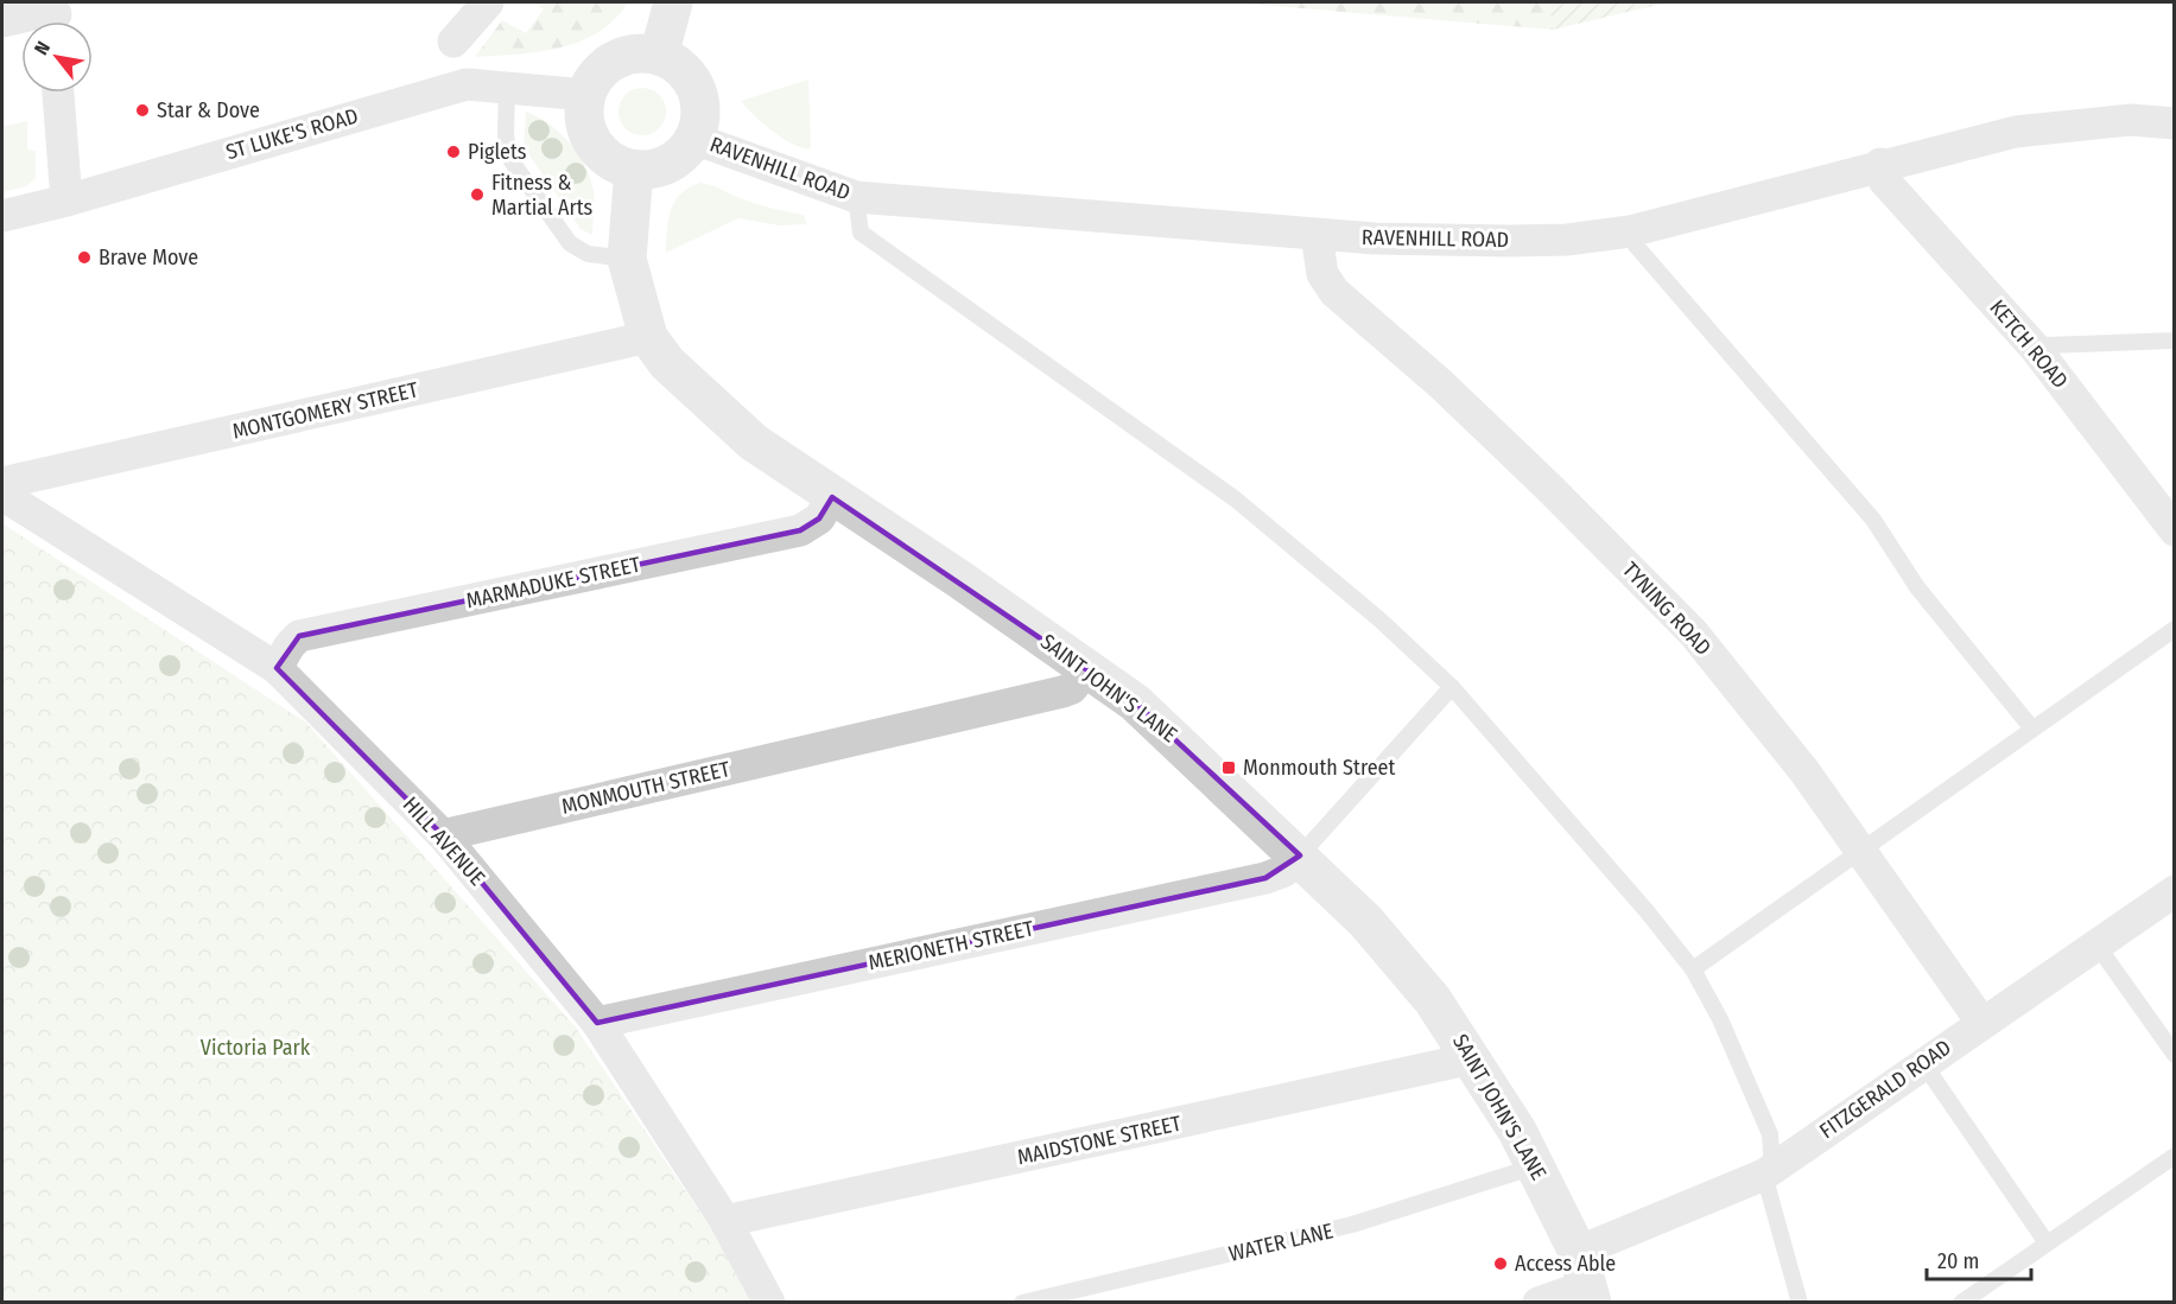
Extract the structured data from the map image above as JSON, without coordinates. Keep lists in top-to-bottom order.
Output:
{
  "streets": {
    "street": [
      "ST LUKE'S ROAD",
      "RAVENHILL ROAD",
      "KETCH ROAD",
      "MONTGOMERY STREET",
      "MARMADUKE STREET",
      "TYNING ROAD",
      "SAINT JOHN'S LANE",
      "MONMOUTH STREET",
      "HILL AVENUE",
      "MERIONETH STREET",
      "FITZGERALD ROAD",
      "MAIDSTONE STREET"
    ],
    "lane": ["WATER LANE"]
  },
  "crossings": [
    ["ST LUKE'S ROAD", "RAVENHILL ROAD"],
    ["ST LUKE'S ROAD", "SAINT JOHN'S LANE"],
    ["RAVENHILL ROAD", "KETCH ROAD"],
    ["RAVENHILL ROAD", "TYNING ROAD"],
    ["RAVENHILL ROAD", "SAINT JOHN'S LANE"],
    ["MONTGOMERY STREET", "SAINT JOHN'S LANE"],
    ["MARMADUKE STREET", "SAINT JOHN'S LANE"],
    ["MARMADUKE STREET", "HILL AVENUE"],
    ["TYNING ROAD", "FITZGERALD ROAD"],
    ["SAINT JOHN'S LANE", "MONMOUTH STREET"],
    ["SAINT JOHN'S LANE", "MERIONETH STREET"],
    ["SAINT JOHN'S LANE", "FITZGERALD ROAD"],
    ["SAINT JOHN'S LANE", "MAIDSTONE STREET"],
    ["SAINT JOHN'S LANE", "WATER LANE"],
    ["MONMOUTH STREET", "HILL AVENUE"],
    ["HILL AVENUE", "MERIONETH STREET"],
    ["HILL AVENUE", "MAIDSTONE STREET"]
  ],
  "parks": ["Victoria Park"],
  "places": {
    "other": [
      "Star & Dove",
      "Piglets",
      "Fitness & Martial Arts",
      "Brave Move",
      "Access Able"
    ],
    "transit": ["Monmouth Street"]
  },
  "scale_bar": "20 m",
  "north": "top left"
}
